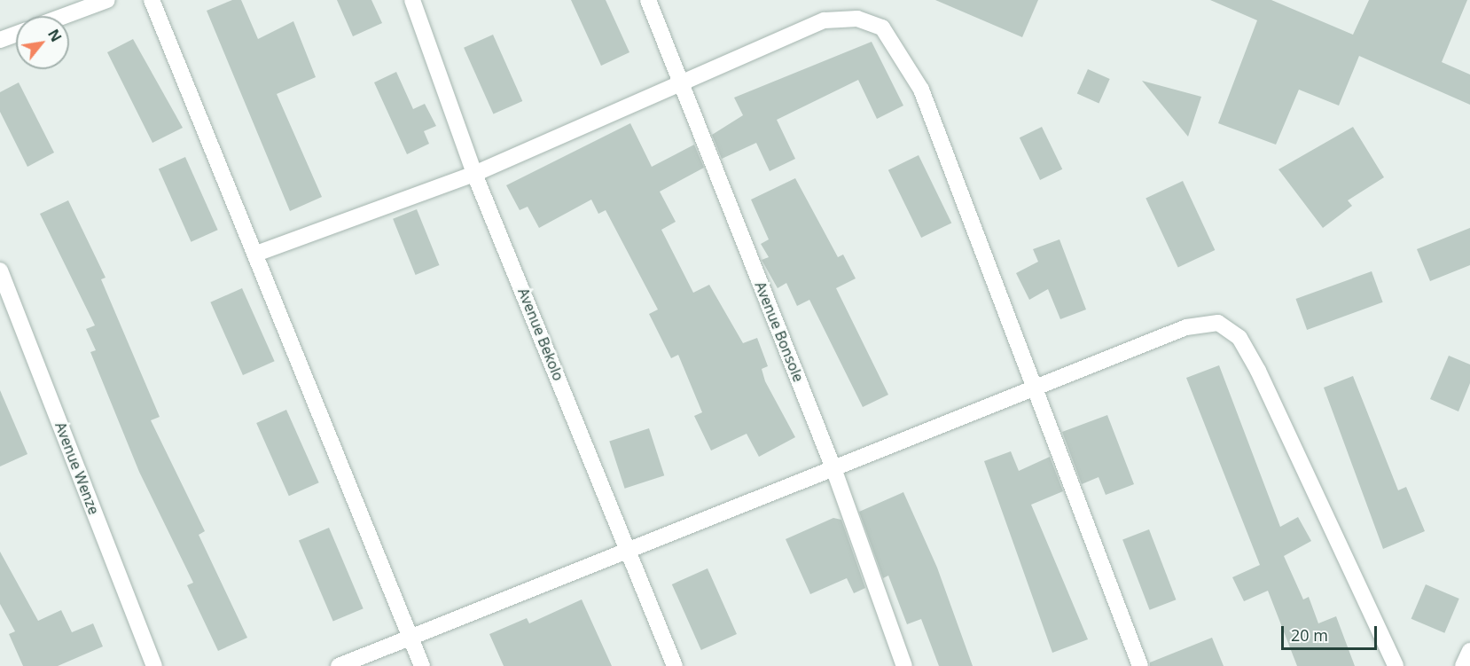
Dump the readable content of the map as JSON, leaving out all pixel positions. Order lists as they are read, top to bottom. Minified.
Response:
{"streets":{"street":["Avenue Bonsole","Avenue Bekolo","Avenue Wenze"]},"scale_bar":"20 m","north":"top right"}
